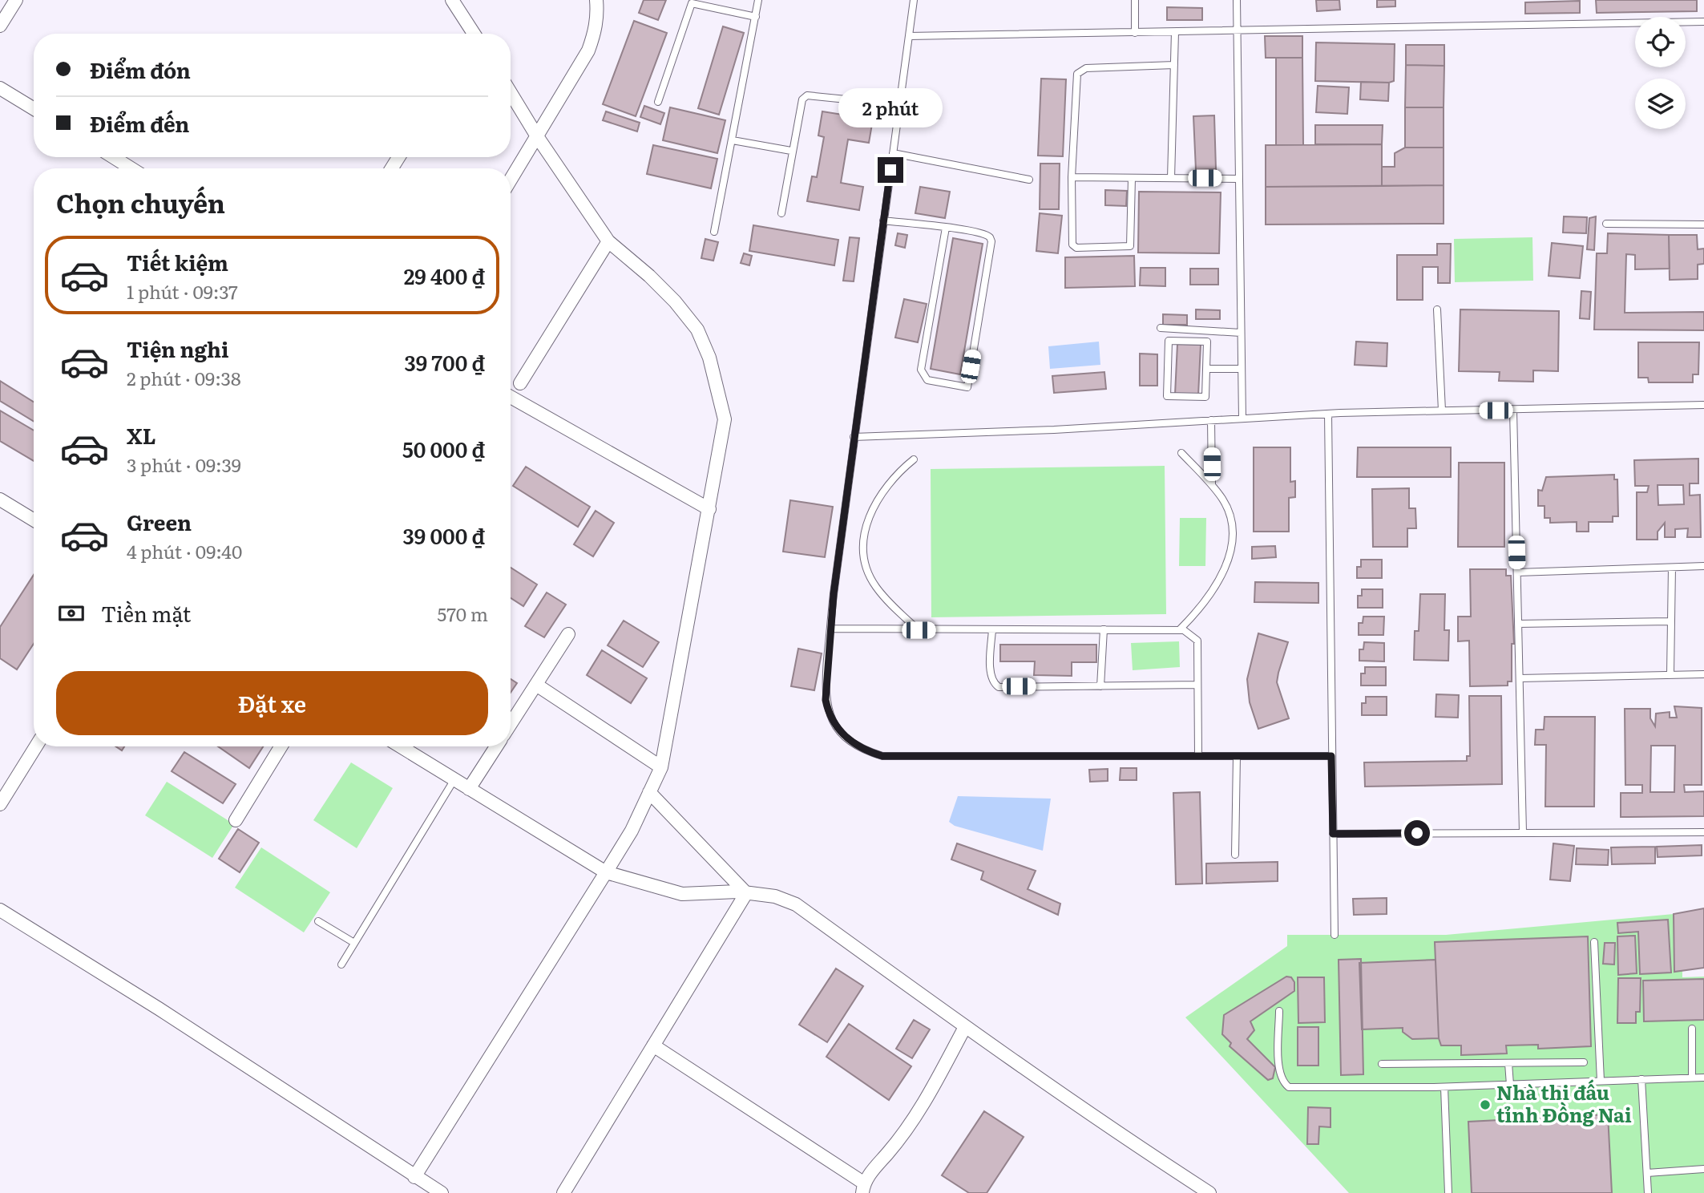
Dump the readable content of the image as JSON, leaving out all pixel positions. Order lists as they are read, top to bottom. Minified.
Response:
{"places":["Nhà thi đấu tỉnh Đồng Nai"],"page":{"banner":["Điểm đón","Điểm đến"],"bubble":"2 phút","heading":"Chọn chuyến","list":[{"name":"Tiết kiệm","note":"1 phút · 09:37","value":"29 400 ₫"},{"name":"Tiện nghi","note":"2 phút · 09:38","value":"39 700 ₫"},{"name":"XL","note":"3 phút · 09:39","value":"50 000 ₫"},{"name":"Green","note":"4 phút · 09:40","value":"39 000 ₫"}],"pay":["Tiền mặt","570 m"],"buttons":"Đặt xe"}}
